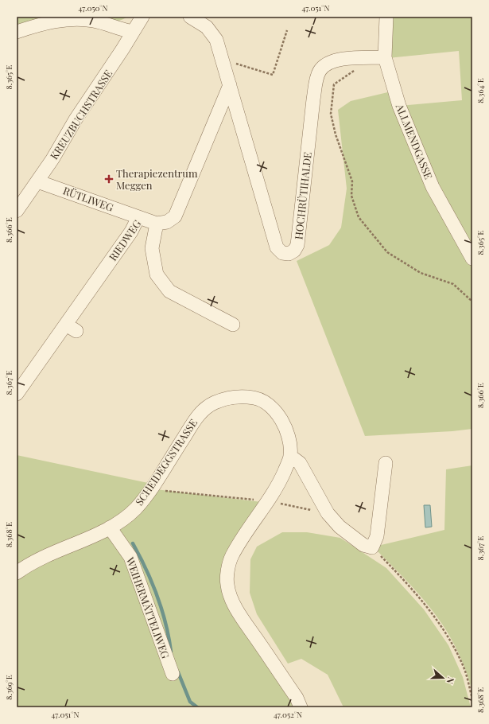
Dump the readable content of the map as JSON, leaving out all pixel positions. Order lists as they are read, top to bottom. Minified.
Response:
{"streets":{"street":["KREUZBUCHSTRASSE","ALLMENDGASSE","HOCHRÜTIHALDE","RÜTLIWEG","RIEDWEG","SCHEIDEGGSTRASSE","WEIHERMÄTTELIWEG"]},"crossings":[["KREUZBUCHSTRASSE","RÜTLIWEG"],["ALLMENDGASSE","HOCHRÜTIHALDE"],["HOCHRÜTIHALDE","RIEDWEG"],["RÜTLIWEG","RIEDWEG"],["SCHEIDEGGSTRASSE","WEIHERMÄTTELIWEG"]],"places":{"health":["Therapiezentrum Meggen"]},"north":"right","coordinates":["47.050°N","47.051°N","8.365°E","8.364°E","8.366°E","8.367°E","8.368°E","8.369°E","47.052°N"]}
